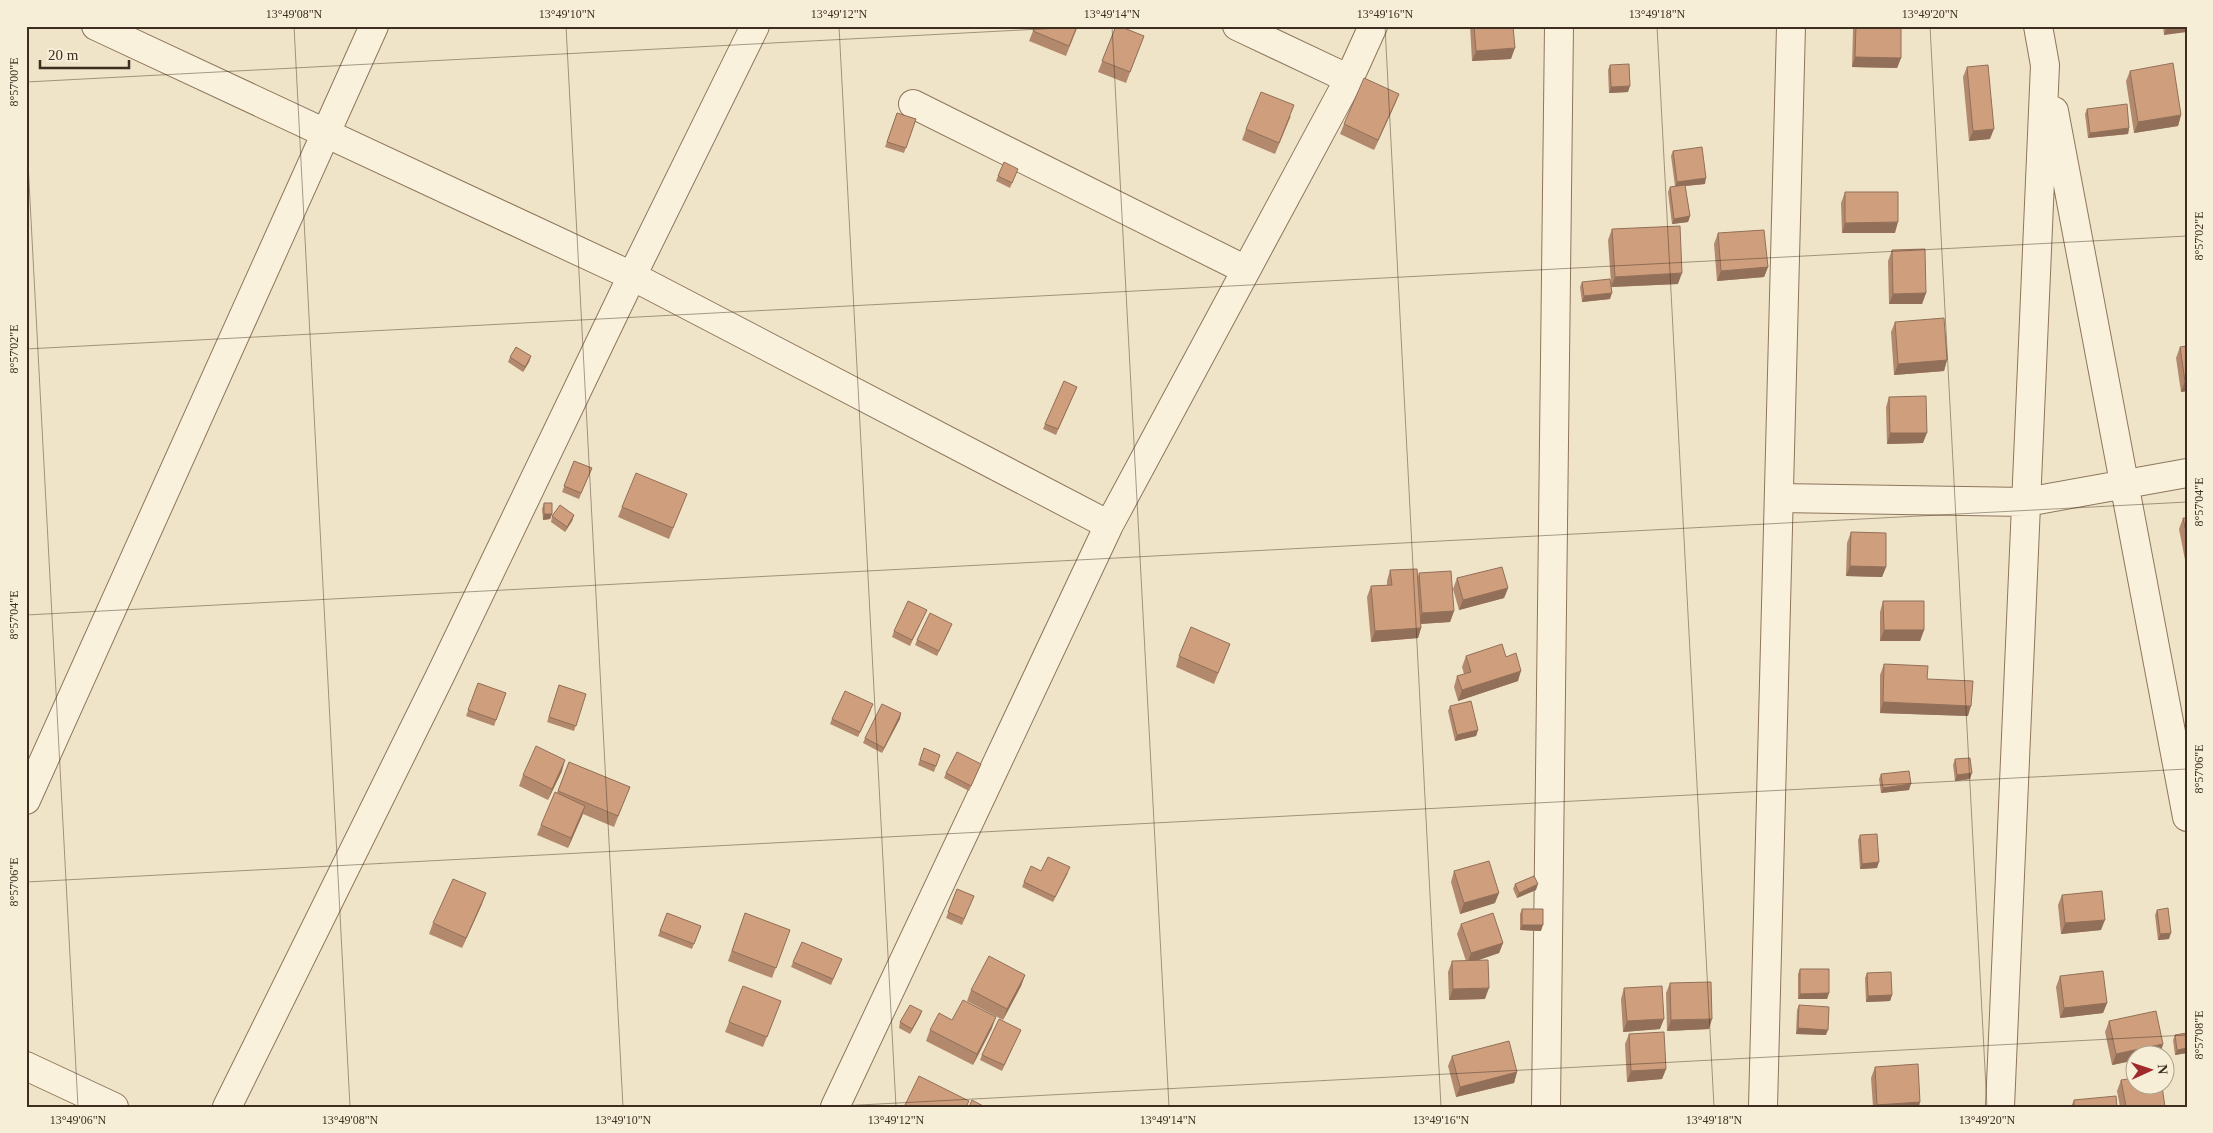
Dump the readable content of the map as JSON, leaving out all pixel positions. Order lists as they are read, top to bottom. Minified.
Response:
{"scale_bar":"20 m","north":"right","coordinates":["13°49'08\"N","13°49'10\"N","13°49'12\"N","13°49'14\"N","13°49'16\"N","13°49'18\"N","13°49'20\"N","8°57'00\"E","8°57'02\"E","8°57'04\"E","8°57'06\"E","8°57'08\"E","13°49'06\"N"]}
